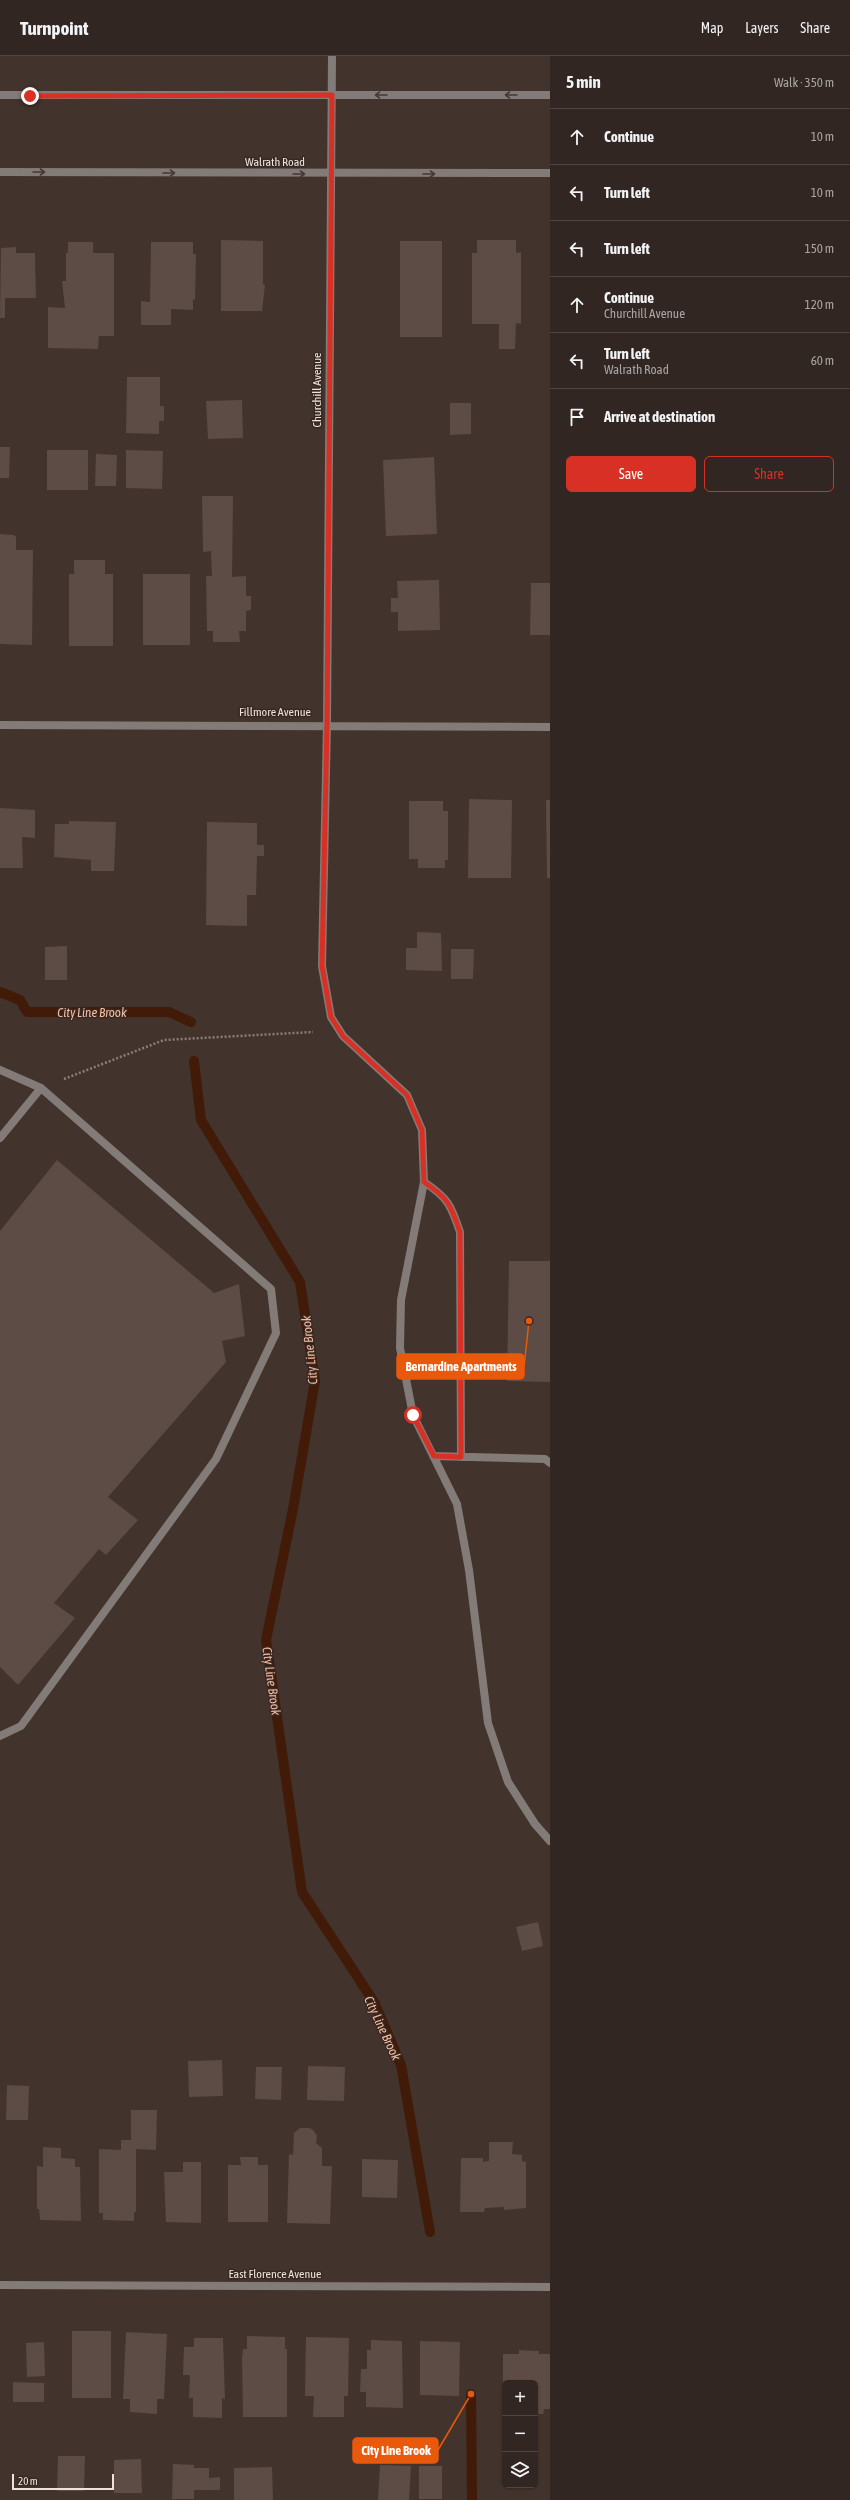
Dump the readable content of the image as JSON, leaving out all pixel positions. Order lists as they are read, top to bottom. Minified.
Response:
{"streets":{"street":["Walrath Road","Churchill Avenue","Fillmore Avenue","East Florence Avenue"]},"crossings":[["Walrath Road","Churchill Avenue"],["Churchill Avenue","Fillmore Avenue"]],"one_way":["Walrath Road"],"water":["City Line Brook"],"places":["Bernardine Apartments","City Line Brook"],"scale_bar":"20 m","page":{"header":"Turnpoint","nav":["Map","Layers","Share"],"heading":["5 min","Walk · 350 m"],"list":[["Continue","10 m"],["Turn left","10 m"],["Turn left","150 m"],["Continue","Churchill Avenue","120 m"],["Turn left","Walrath Road","60 m"],"Arrive at destination"],"buttons":["Save","Share"],"map_buttons":["+","−"],"scale":"20 m"}}
